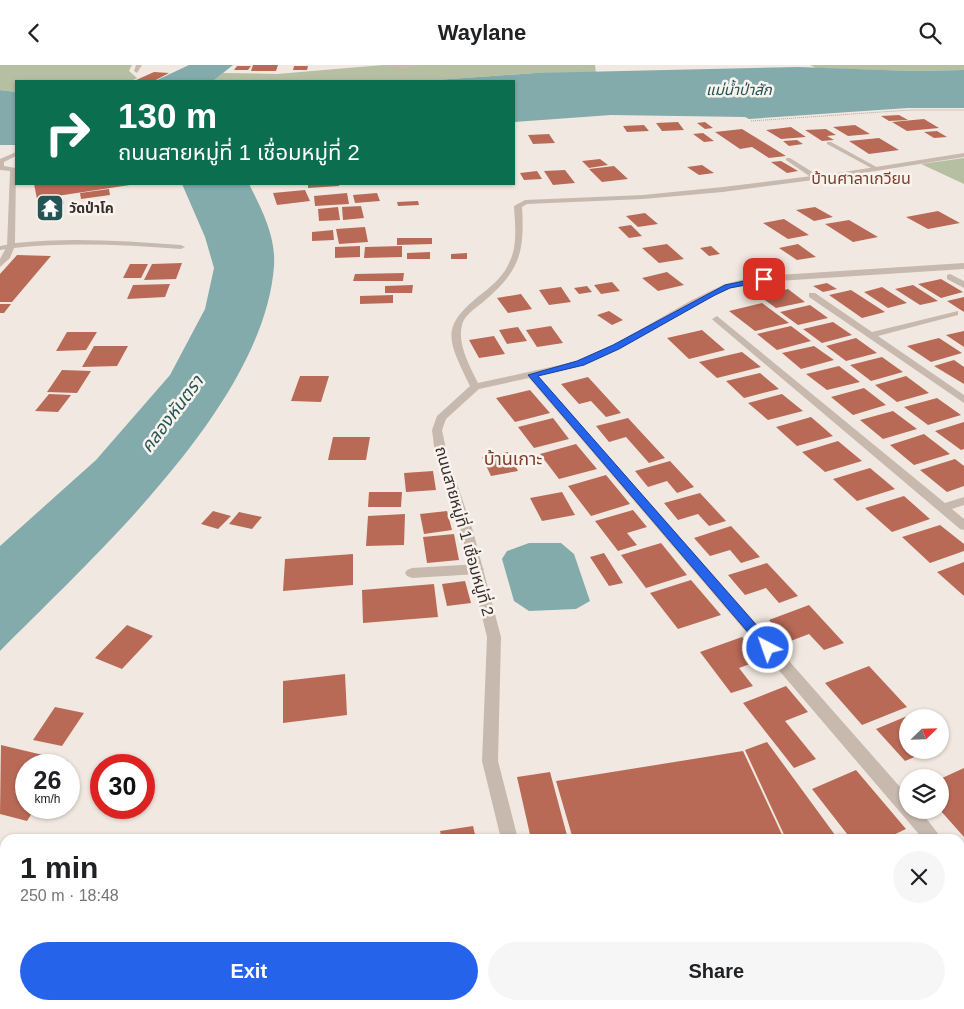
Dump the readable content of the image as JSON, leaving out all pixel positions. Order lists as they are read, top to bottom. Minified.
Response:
{"streets":{"street":["ถนนสายหมู่ที่ 1 เชื่อมหมู่ที่ 2"]},"districts":["บ้านศาลาเกวียน","บ้านเกาะ"],"water":["แม่น้ำป่าสัก","คลองหันตรา"],"places":{"temple":["วัดป่าโค"]},"north":"top right","page":{"header":"Waylane","turn":["130 m","ถนนสายหมู่ที่ 1 เชื่อมหมู่ที่ 2"],"speed":"26 km/h","limit":"30","heading":["1 min","250 m · 18:48"],"buttons":["Exit","Share"]}}
